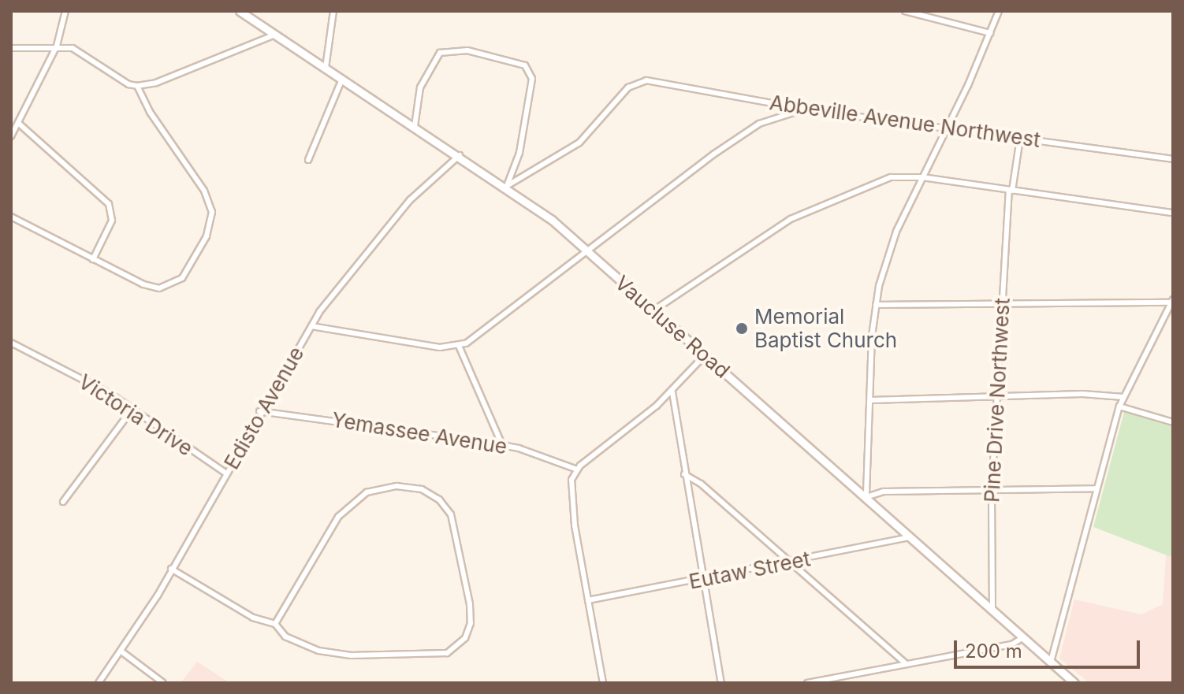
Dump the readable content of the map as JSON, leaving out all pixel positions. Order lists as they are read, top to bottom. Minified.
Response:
{"streets":{"street":["Abbeville Avenue Northwest","Vaucluse Road","Pine Drive Northwest","Edisto Avenue","Victoria Drive","Yemassee Avenue","Eutaw Street"]},"crossings":[["Abbeville Avenue Northwest","Vaucluse Road"],["Abbeville Avenue Northwest","Pine Drive Northwest"],["Vaucluse Road","Pine Drive Northwest"],["Vaucluse Road","Edisto Avenue"],["Vaucluse Road","Eutaw Street"],["Edisto Avenue","Victoria Drive"],["Edisto Avenue","Yemassee Avenue"]],"places":["Memorial Baptist Church"],"scale_bar":"200 m"}
